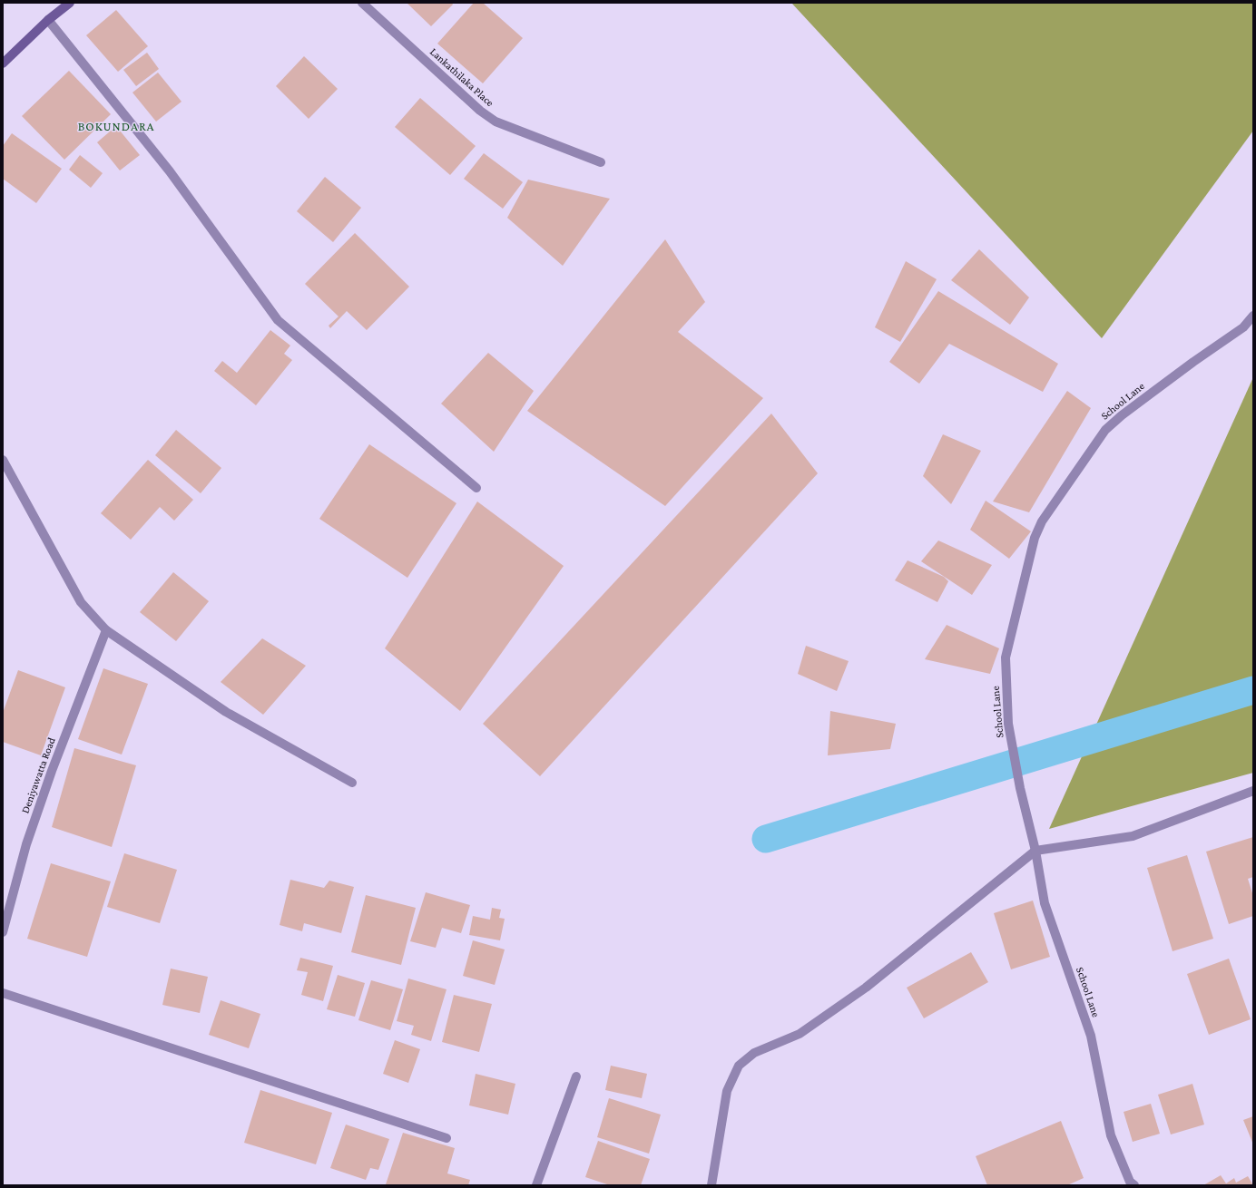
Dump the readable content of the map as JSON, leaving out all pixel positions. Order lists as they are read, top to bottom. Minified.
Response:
{"streets":{"street":["Lankathilaka Place","School Lane","Deniyawatta Road"]},"districts":["BOKUNDARA"]}
